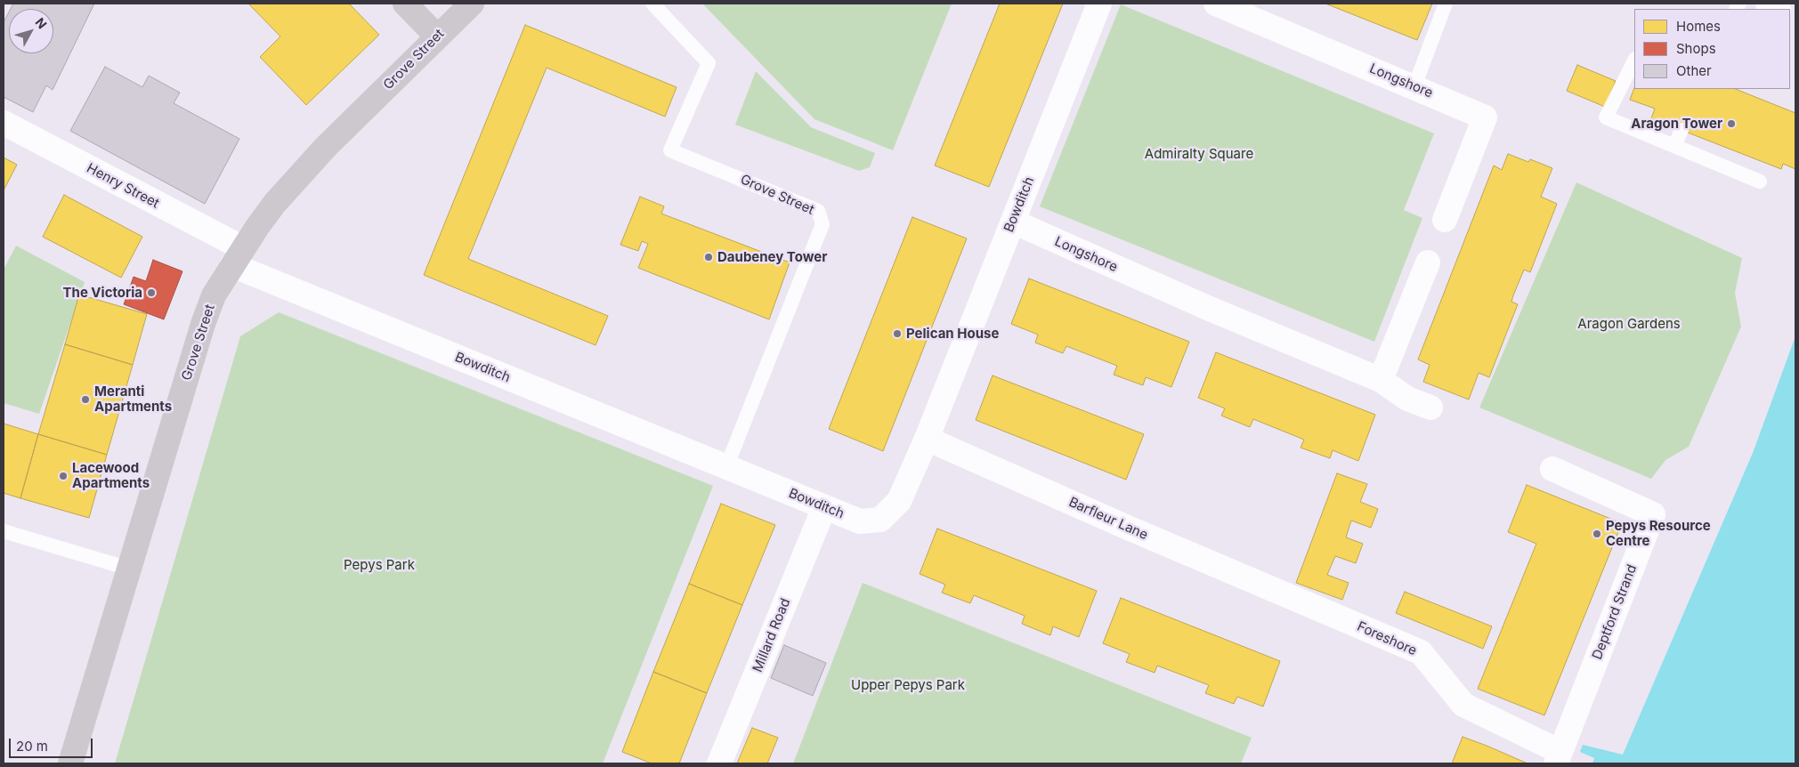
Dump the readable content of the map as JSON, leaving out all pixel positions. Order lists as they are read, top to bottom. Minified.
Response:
{"streets":{"main road":["Grove Street"],"street":["Longshore","Henry Street","Bowditch","Barfleur Lane","Deptford Strand","Millard Road","Foreshore"]},"crossings":[["Grove Street","Henry Street"],["Grove Street","Bowditch"],["Longshore","Bowditch"],["Henry Street","Bowditch"],["Bowditch","Barfleur Lane"],["Bowditch","Millard Road"],["Barfleur Lane","Foreshore"],["Deptford Strand","Foreshore"]],"parks":["Admiralty Square","Aragon Gardens","Pepys Park","Upper Pepys Park"],"places":["Aragon Tower","Daubeney Tower","The Victoria","Pelican House","Meranti Apartments","Lacewood Apartments","Pepys Resource Centre"],"legend":["Homes","Shops","Other"],"scale_bar":"20 m","north":"top right"}
